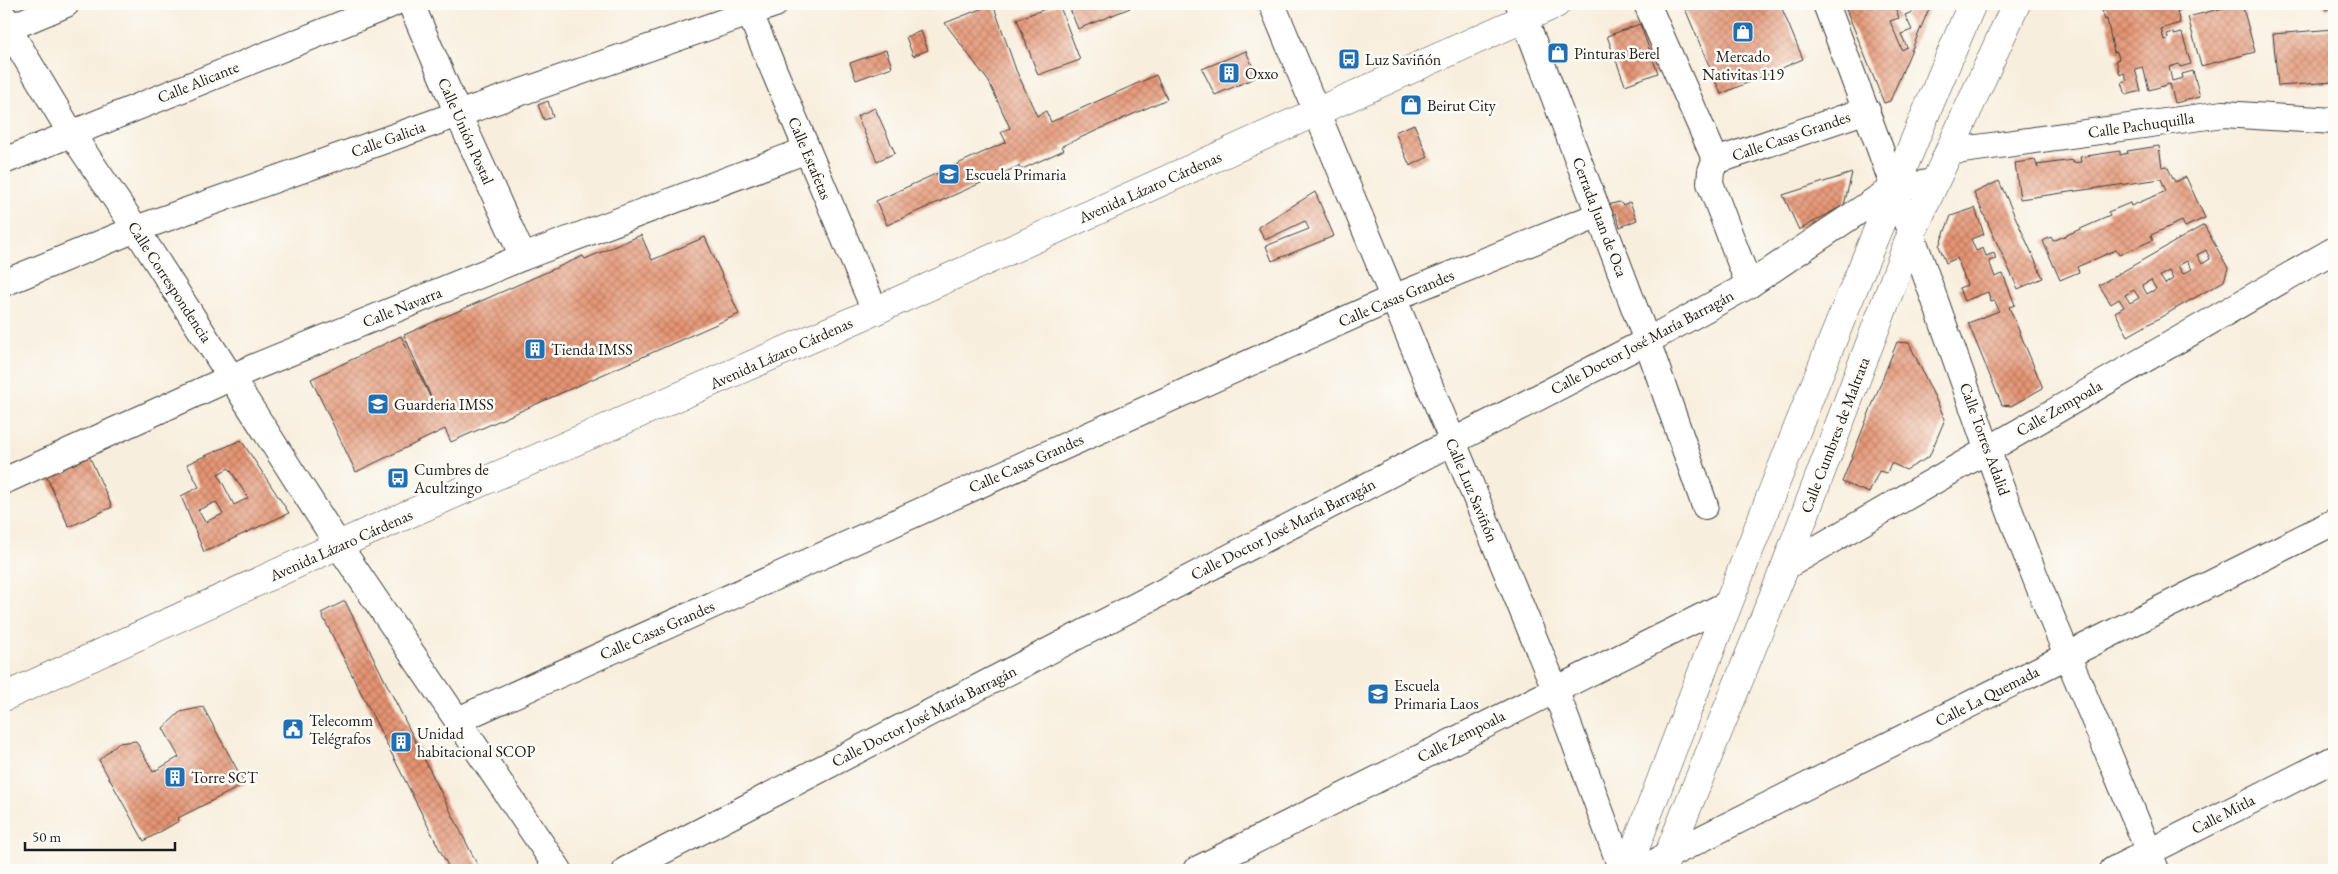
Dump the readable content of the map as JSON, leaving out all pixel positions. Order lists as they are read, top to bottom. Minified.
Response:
{"streets":{"main road":["Avenida Lázaro Cárdenas","Calle Cumbres de Maltrata"],"street":["Calle Alicante","Calle Pachuquilla","Calle Unión Postal","Calle Casas Grandes","Calle Galicia","Calle Estafetas","Cerrada Juan de Oca","Calle Correspondencia","Calle Navarra","Calle Doctor José María Barragán","Calle Zempoala","Calle Torres Adalid","Calle Luz Saviñón","Calle La Quemada","Calle Mitla"]},"crossings":[["Calle Alicante","Calle Correspondencia"],["Calle Pachuquilla","Calle Cumbres de Maltrata"],["Calle Unión Postal","Calle Galicia"],["Calle Unión Postal","Calle Navarra"],["Calle Casas Grandes","Cerrada Juan de Oca"],["Calle Casas Grandes","Calle Correspondencia"],["Calle Casas Grandes","Calle Torres Adalid"],["Calle Casas Grandes","Calle Luz Saviñón"],["Calle Galicia","Calle Estafetas"],["Calle Galicia","Calle Correspondencia"],["Calle Estafetas","Avenida Lázaro Cárdenas"],["Calle Estafetas","Calle Navarra"],["Avenida Lázaro Cárdenas","Cerrada Juan de Oca"],["Avenida Lázaro Cárdenas","Calle Correspondencia"],["Avenida Lázaro Cárdenas","Calle Luz Saviñón"],["Cerrada Juan de Oca","Calle Doctor José María Barragán"],["Calle Correspondencia","Calle Navarra"],["Calle Doctor José María Barragán","Calle Cumbres de Maltrata"],["Calle Doctor José María Barragán","Calle Torres Adalid"],["Calle Doctor José María Barragán","Calle Luz Saviñón"],["Calle Zempoala","Calle Cumbres de Maltrata"],["Calle Zempoala","Calle Torres Adalid"],["Calle Zempoala","Calle Luz Saviñón"],["Calle Cumbres de Maltrata","Calle Torres Adalid"],["Calle Cumbres de Maltrata","Calle La Quemada"],["Calle Torres Adalid","Calle La Quemada"],["Calle Torres Adalid","Calle Mitla"]],"places":{"shop":["Mercado Nativitas 119","Pinturas Berel","Beirut City"],"bus stop":["Luz Saviñón","Cumbres de Acultzingo"],"building":["Oxxo","Tienda IMSS","Unidad habitacional SCOP","Torre SCT"],"school or university":["Escuela Primaria","Guarderia IMSS","Escuela Primaria Laos"],"public building":["Telecomm Telégrafos"]},"scale_bar":"50 m"}
